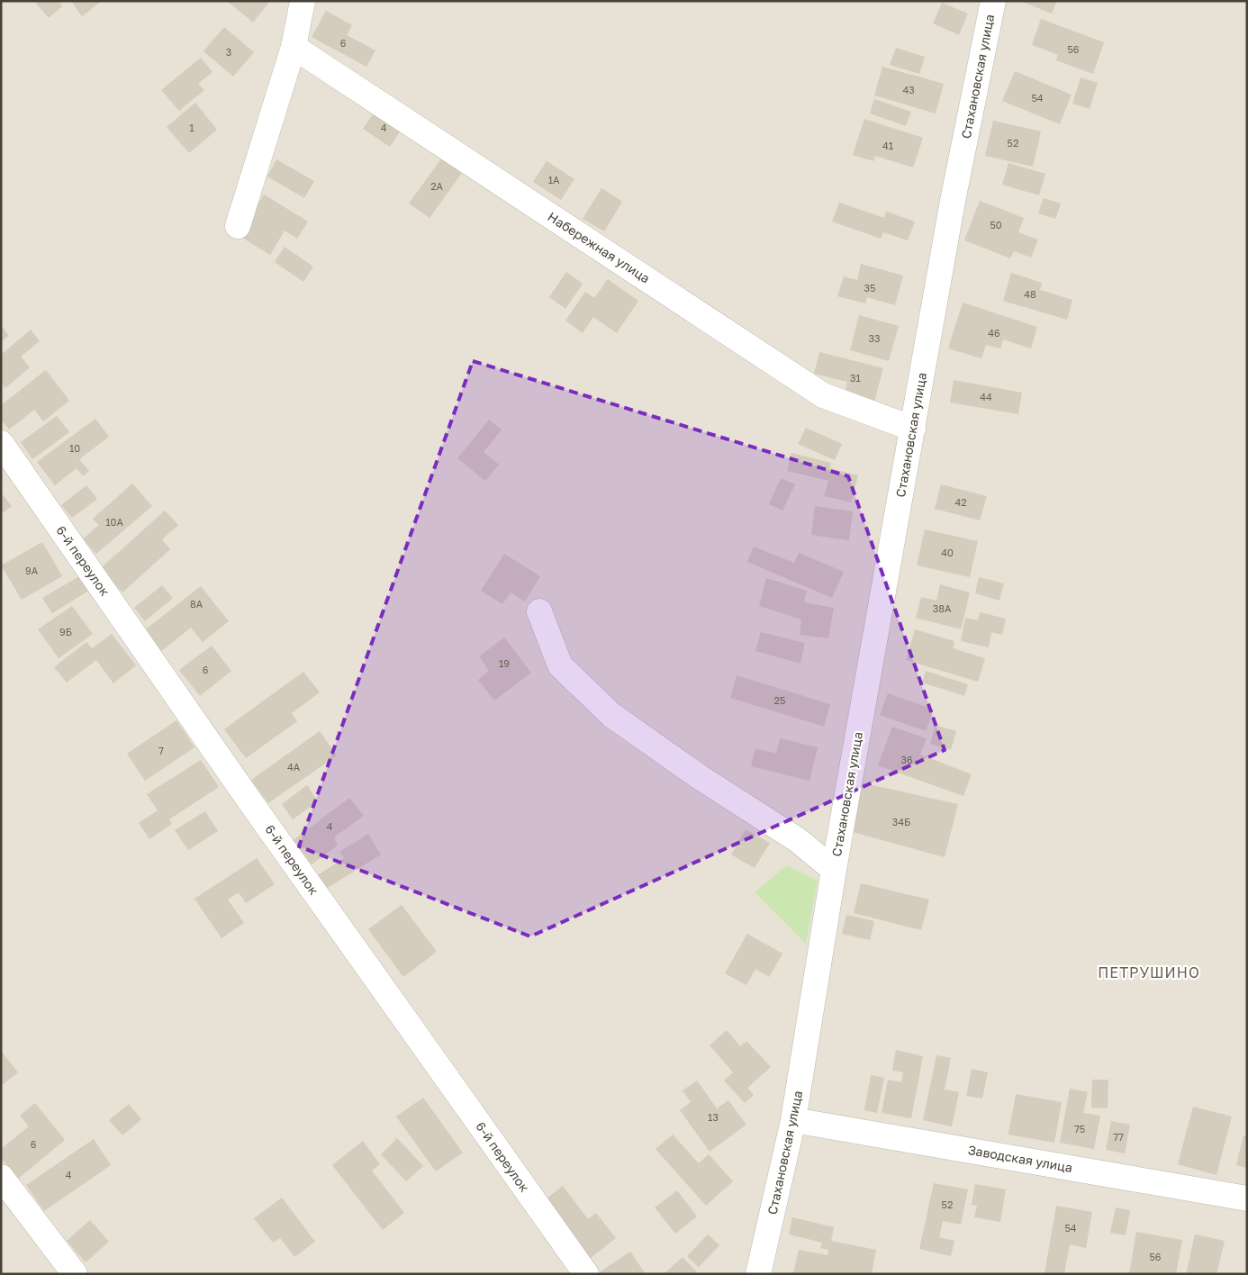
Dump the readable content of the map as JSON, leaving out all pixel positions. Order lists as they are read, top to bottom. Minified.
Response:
{"streets":{"street":["Стахановская улица","Набережная улица","6-й переулок","Заводская улица"]},"crossings":[["Стахановская улица","Набережная улица"],["Стахановская улица","Заводская улица"]],"districts":["ПЕТРУШИНО"],"house_numbers":["6","56","3","43","54","1","4","52","41","1А","2А","50","35","48","46","33","31","44","10","42","10А","40","9А","8А","38А","9Б","19","6","25","7","36","4А","34Б","4","13","75","77","6","4","52","54","56"]}
